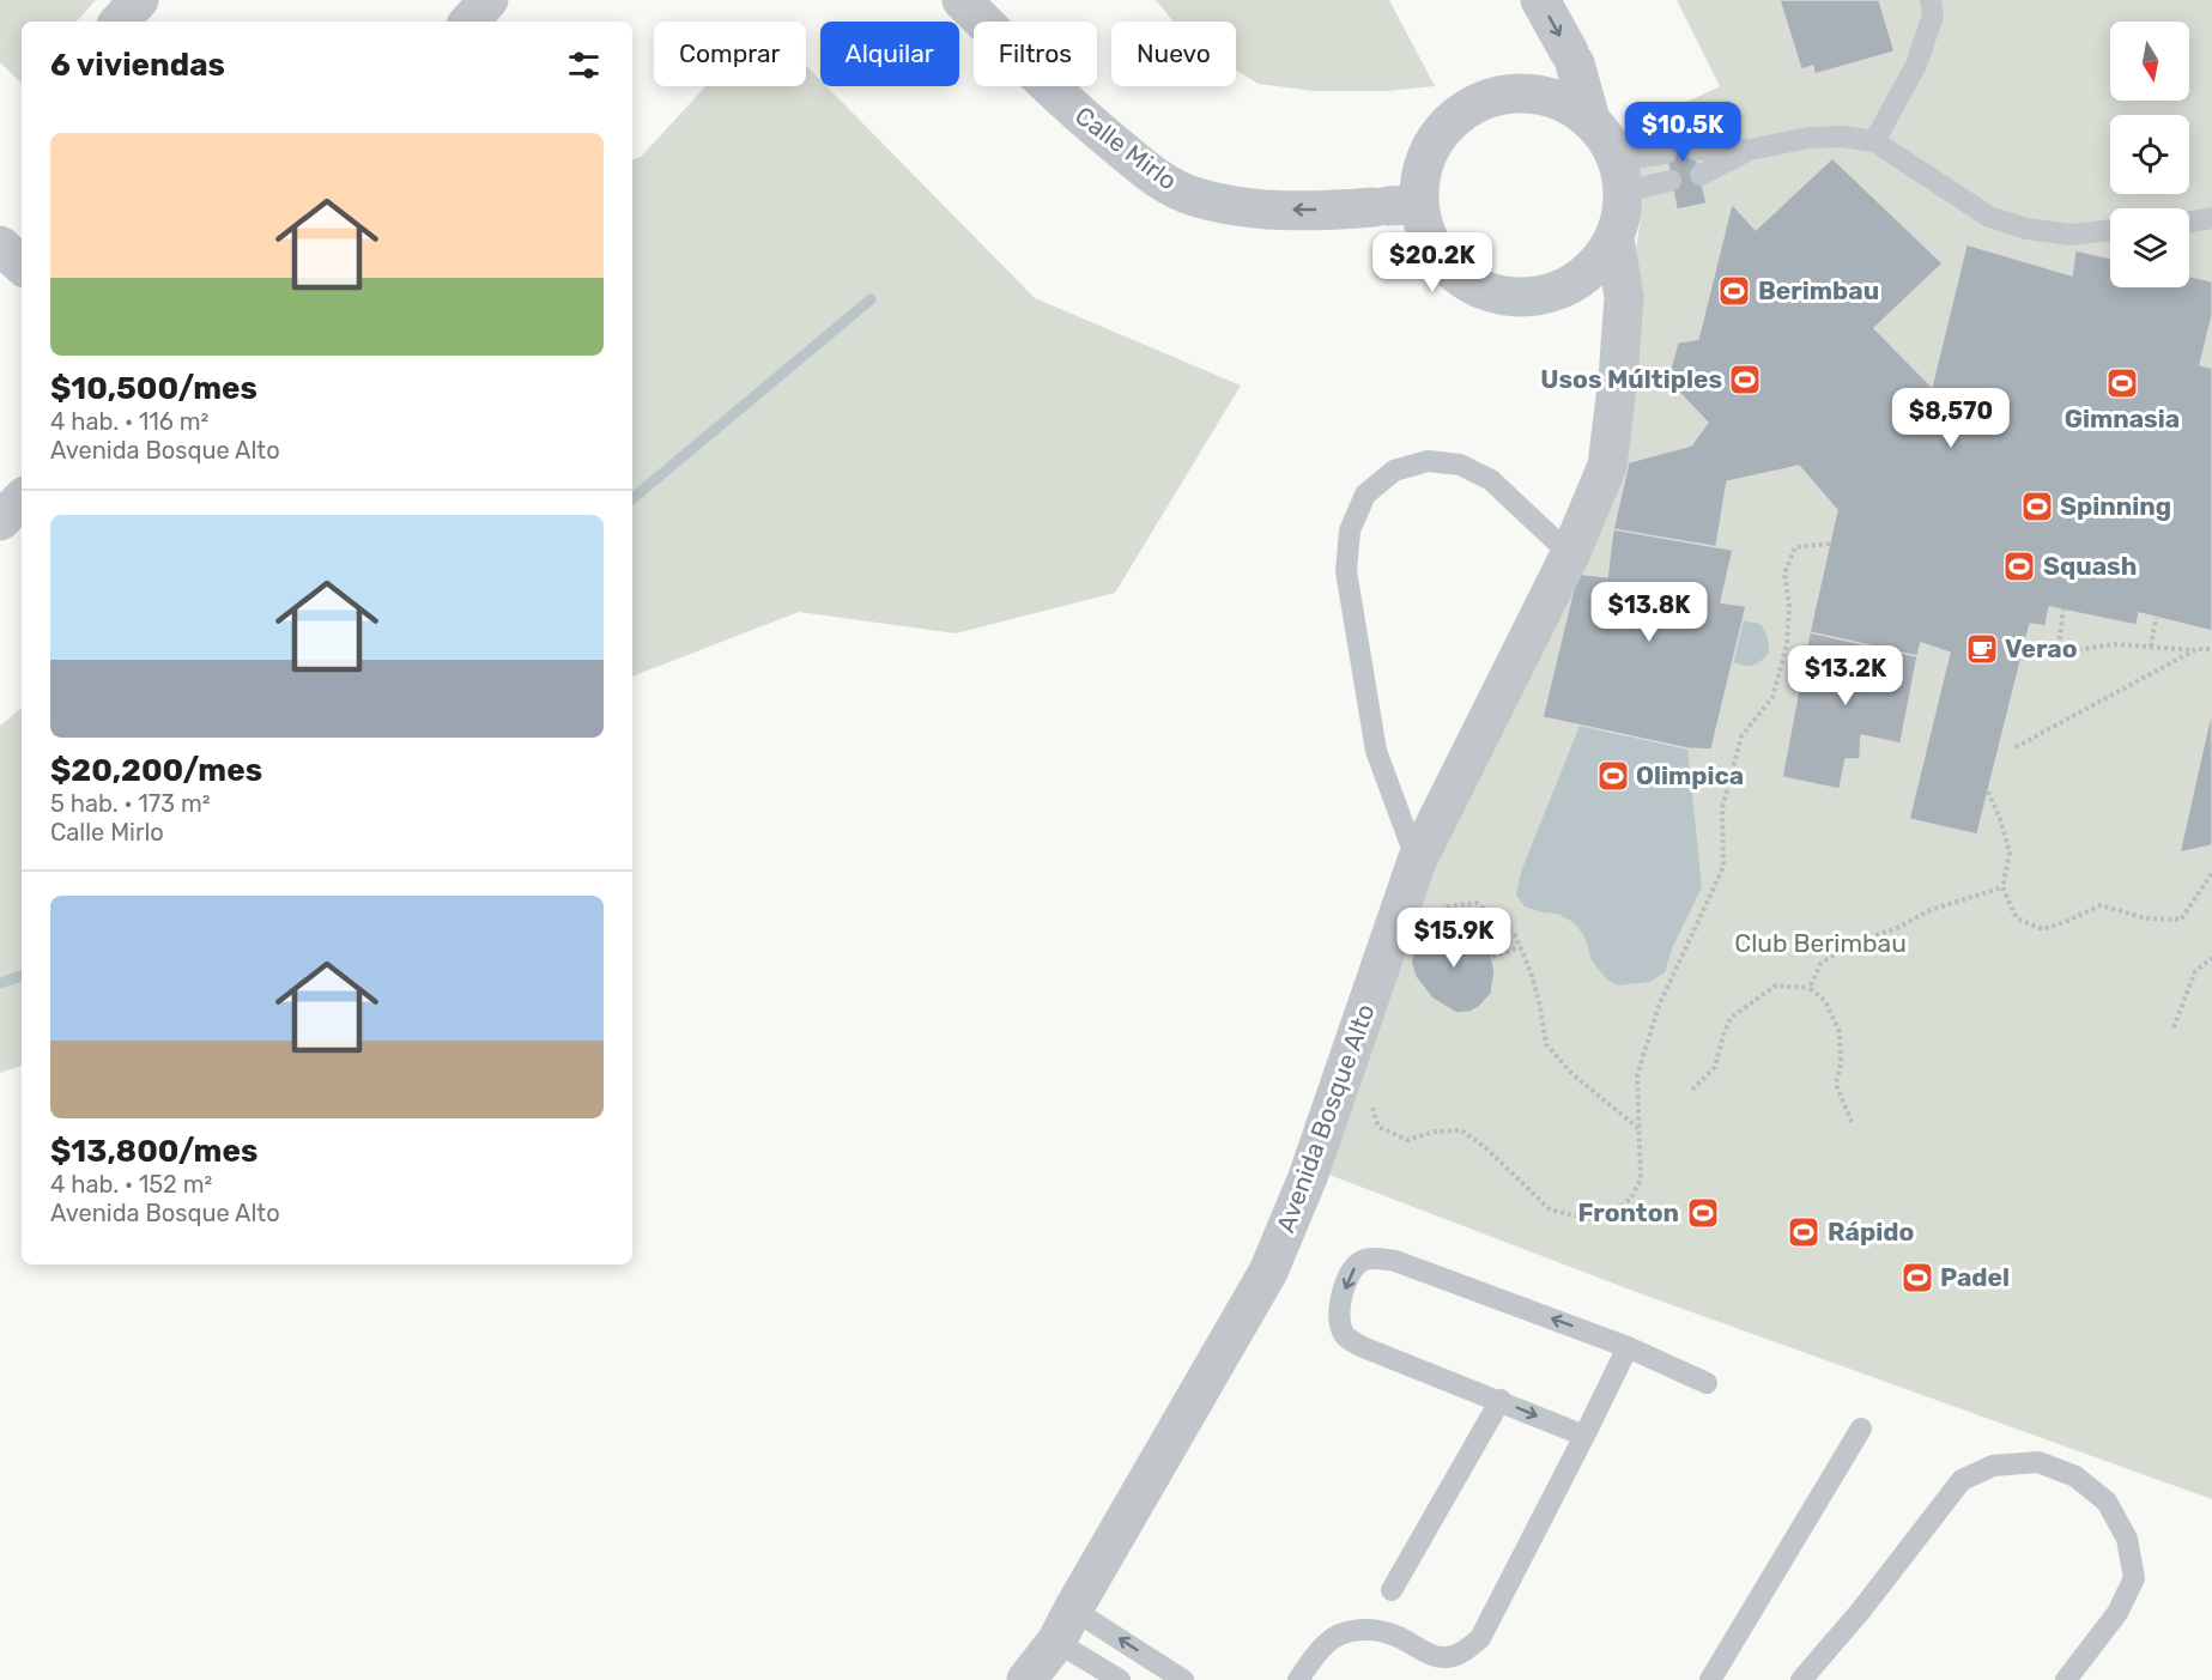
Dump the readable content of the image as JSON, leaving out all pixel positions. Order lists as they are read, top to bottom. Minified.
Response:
{"streets":{"street":["Calle Mirlo","Avenida Bosque Alto"]},"crossings":[["Calle Mirlo","Avenida Bosque Alto"]],"one_way":["Calle Mirlo"],"parks":["Club Berimbau"],"places":{"sports":["Berimbau","Usos Múltiples","Gimnasia","Spinning","Squash","Olimpica","Fronton","Rápido","Padel"],"cafe":["Verao"]},"north":"bottom","page":{"chip":["Comprar","Alquilar","Filtros","Nuevo"],"heading":"6 viviendas","price":["$10.5K","$20.2K","$8,570","$13.8K","$13.2K","$15.9K"],"list":[{"name":"$10,500/mes","note":"4 hab. · 116 m² · Avenida Bosque Alto"},{"name":"$20,200/mes","note":"5 hab. · 173 m² · Calle Mirlo"},{"name":"$13,800/mes","note":"4 hab. · 152 m² · Avenida Bosque Alto"}]}}
